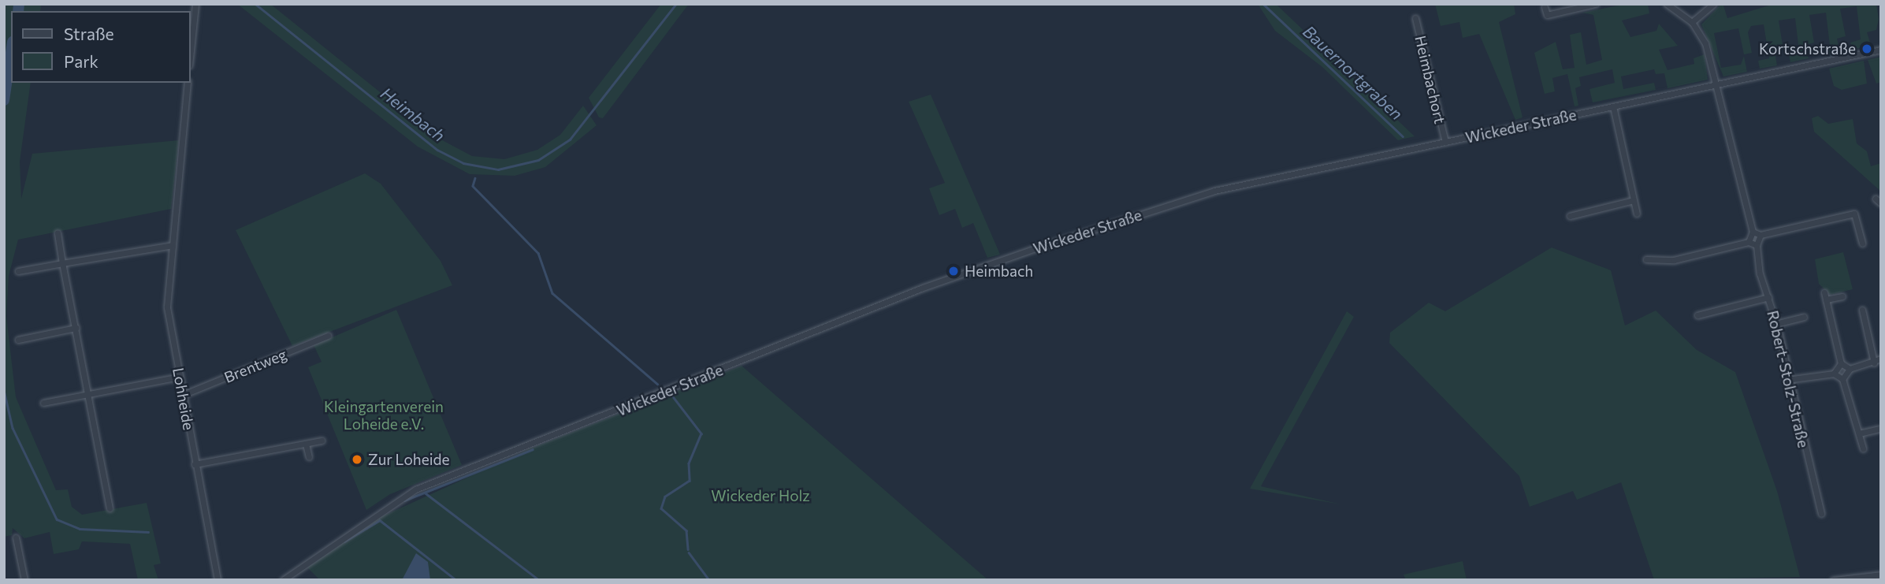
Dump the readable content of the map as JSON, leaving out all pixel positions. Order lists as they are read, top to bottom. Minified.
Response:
{"streets":{"street":["Heimbachort","Wickeder Straße","Brentweg","Robert-Stolz-Straße","Lohheide"]},"crossings":[["Heimbachort","Wickeder Straße"],["Brentweg","Lohheide"]],"water":["Bauernortgraben","Heimbach"],"parks":["Kleingartenverein Loheide e.V.","Wickeder Holz"],"places":["Kortschstraße","Heimbach","Zur Loheide"],"legend":["Straße","Park"]}
